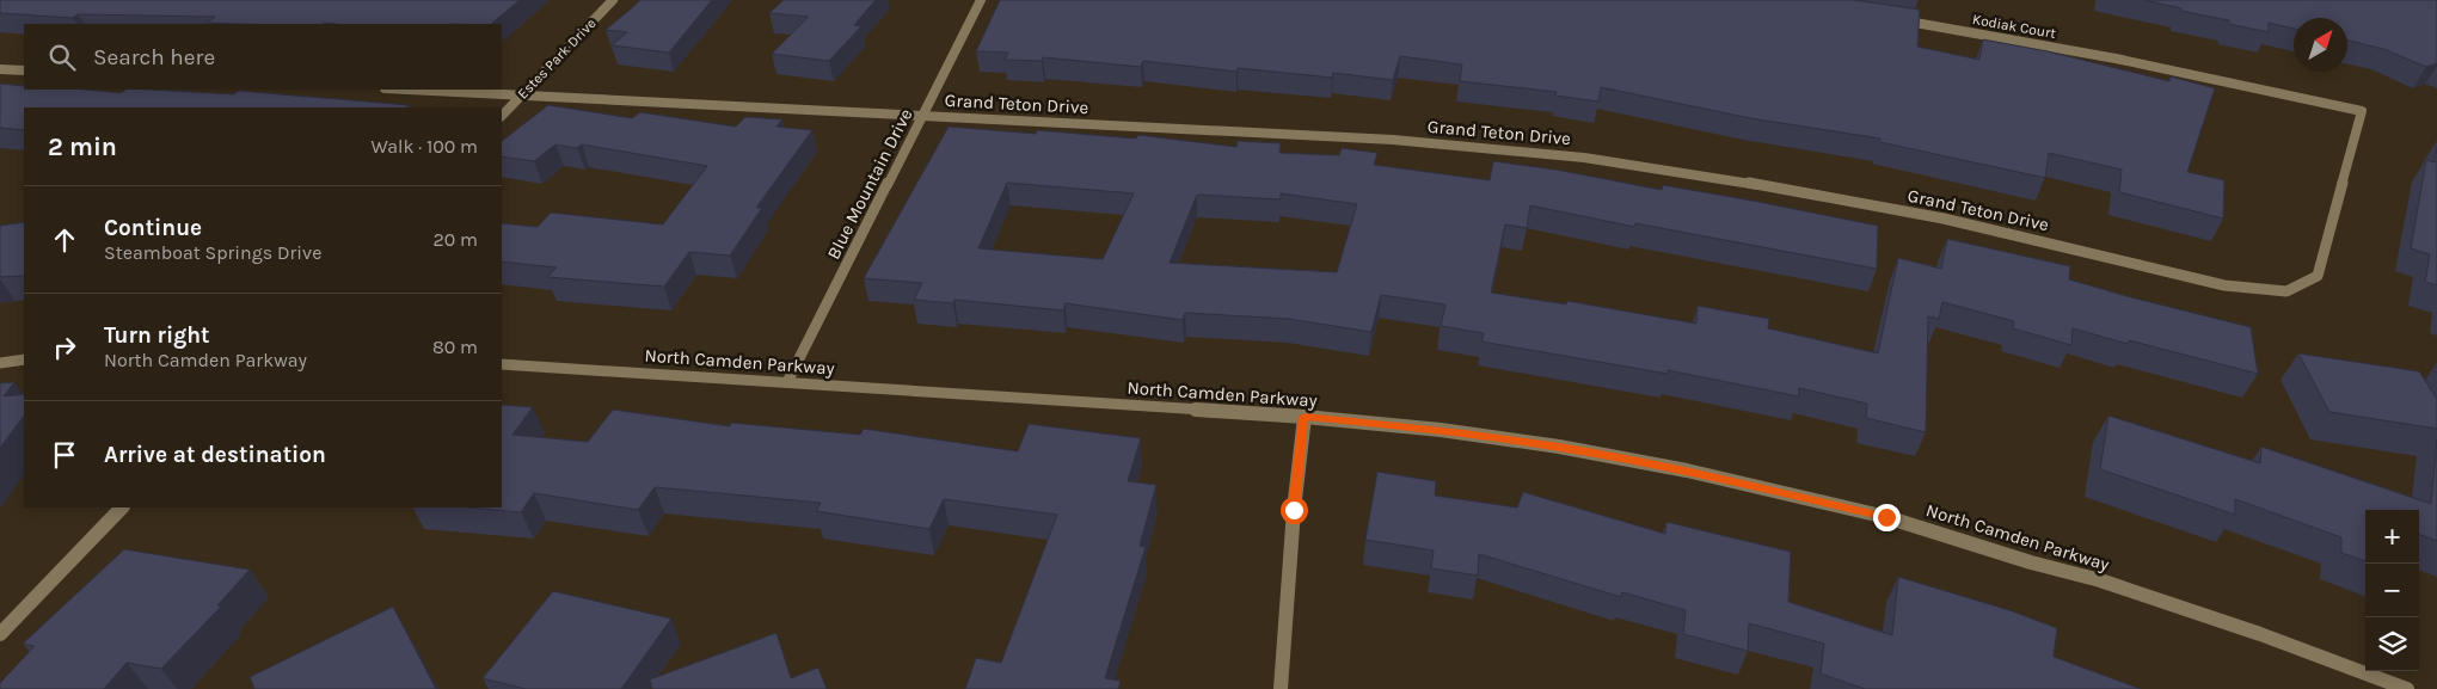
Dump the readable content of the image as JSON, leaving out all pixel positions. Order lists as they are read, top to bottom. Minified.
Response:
{"streets":{"street":["Kodiak Court","Estes Park Drive","Grand Teton Drive","Blue Mountain Drive","North Camden Parkway"]},"crossings":[["Kodiak Court","Grand Teton Drive"],["Estes Park Drive","Grand Teton Drive"],["Grand Teton Drive","Blue Mountain Drive"],["Blue Mountain Drive","North Camden Parkway"]],"north":"top right","page":{"search":"Search here","heading":["2 min","Walk · 100 m"],"list":[["Continue","Steamboat Springs Drive","20 m"],["Turn right","North Camden Parkway","80 m"],"Arrive at destination"],"map_buttons":["+","−"]}}
